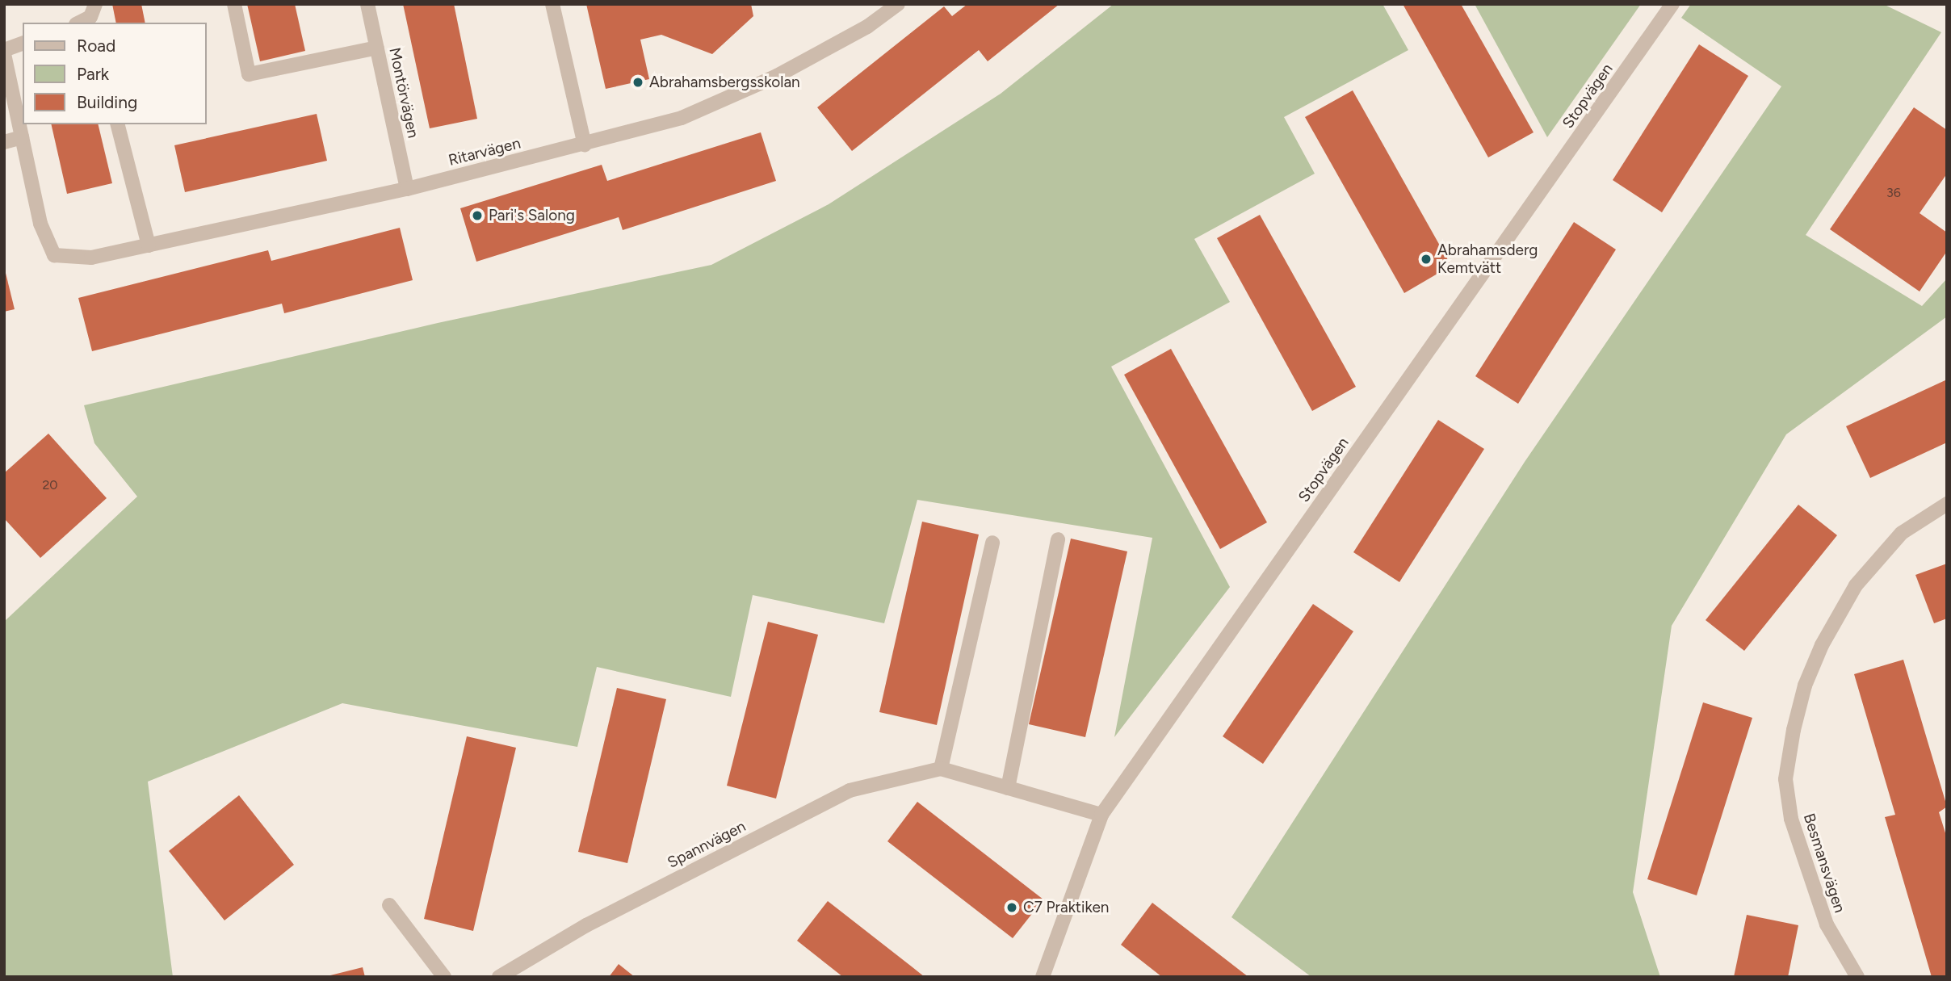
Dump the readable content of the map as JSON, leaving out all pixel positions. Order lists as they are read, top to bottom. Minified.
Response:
{"streets":{"street":["Montörvägen","Stopvägen","Ritarvägen","Spannvägen","Besmansvägen"]},"crossings":[["Montörvägen","Ritarvägen"],["Stopvägen","Spannvägen"]],"places":["Abrahamsbergsskolan","Pari's Salong","Abrahamsderg Kemtvätt","C7 Praktiken"],"house_numbers":["36","20"],"legend":["Road","Park","Building"]}
